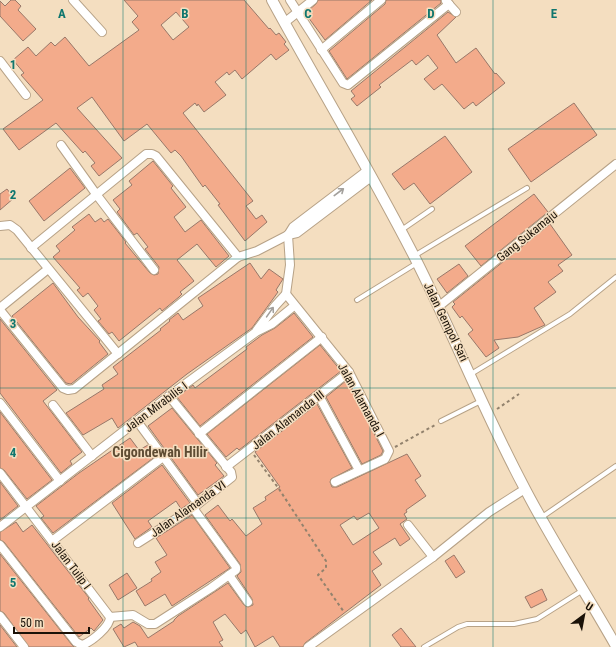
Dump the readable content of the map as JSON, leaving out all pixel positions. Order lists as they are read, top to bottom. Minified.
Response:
{"streets":{"street":["Gang Sukamaju","Jalan Gempol Sari","Jalan Alamanda I","Jalan Mirabilis I","Jalan Alamanda III","Jalan Alamanda VI","Jalan Tulip I"]},"crossings":[["Gang Sukamaju","Jalan Gempol Sari"],["Jalan Alamanda I","Jalan Mirabilis I"],["Jalan Alamanda I","Jalan Alamanda III"],["Jalan Mirabilis I","Jalan Alamanda VI"],["Jalan Mirabilis I","Jalan Tulip I"],["Jalan Alamanda III","Jalan Alamanda VI"]],"districts":["Cigondewah Hilir"],"scale_bar":"50 m","north":"top right","grid":{"columns":["A","B","C","D","E"],"rows":["1","2","3","4","5"]}}
